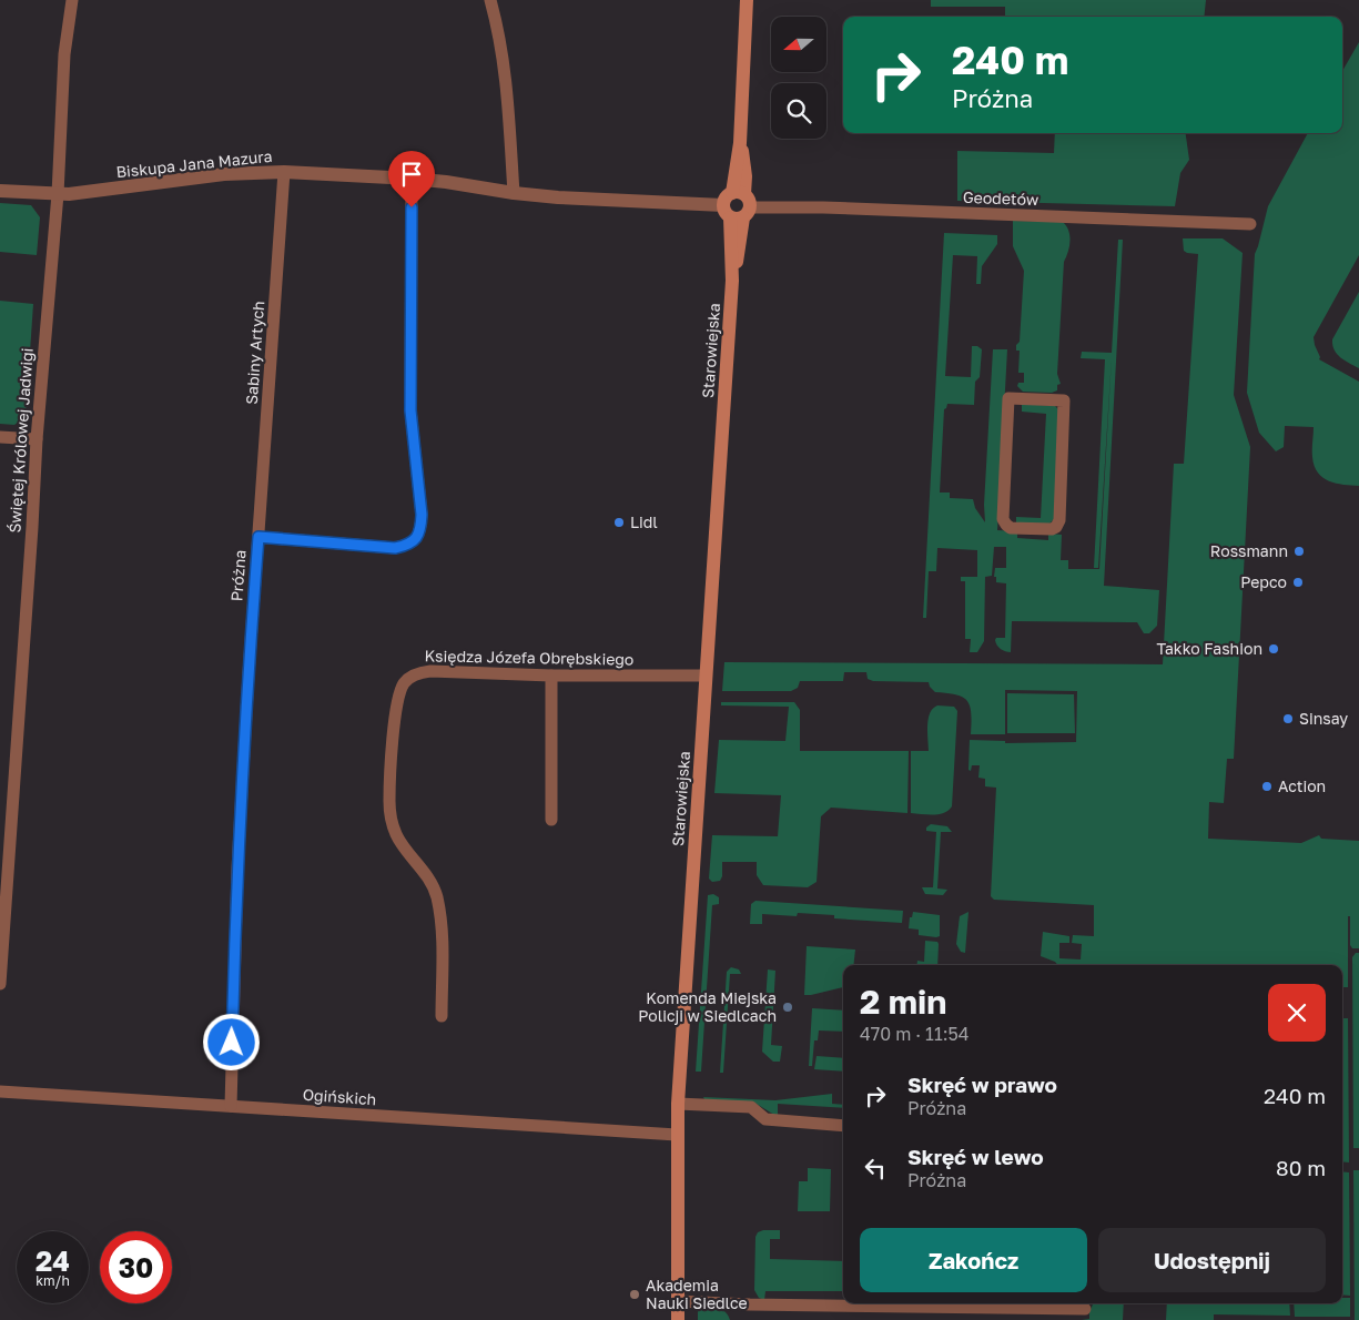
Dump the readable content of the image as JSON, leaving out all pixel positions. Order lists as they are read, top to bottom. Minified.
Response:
{"streets":{"main road":["Starowiejska"],"street":["Biskupa Jana Mazura","Geodetów","Sabiny Artych","Świętej Królowej Jadwigi","Próżna","Księdza Józefa Obrębskiego","Ogińskich"]},"crossings":[["Biskupa Jana Mazura","Geodetów"],["Biskupa Jana Mazura","Starowiejska"],["Biskupa Jana Mazura","Sabiny Artych"],["Biskupa Jana Mazura","Świętej Królowej Jadwigi"],["Biskupa Jana Mazura","Próżna"],["Geodetów","Starowiejska"],["Starowiejska","Księdza Józefa Obrębskiego"],["Starowiejska","Ogińskich"],["Sabiny Artych","Próżna"],["Próżna","Ogińskich"]],"places":["Lidl","Rossmann","Pepco","Takko Fashion","Sinsay","Action","Komenda Miejska Policji w Siedlcach","Akademia Nauki Siedlce"],"north":"left","page":{"turn":["240 m","Próżna"],"heading":["2 min","470 m · 11:54"],"list":[{"name":"Skręć w prawo","note":"Próżna","value":"240 m"},{"name":"Skręć w lewo","note":"Próżna","value":"80 m"}],"buttons":["Zakończ","Udostępnij"],"speed":"24 km/h","limit":"30"}}
